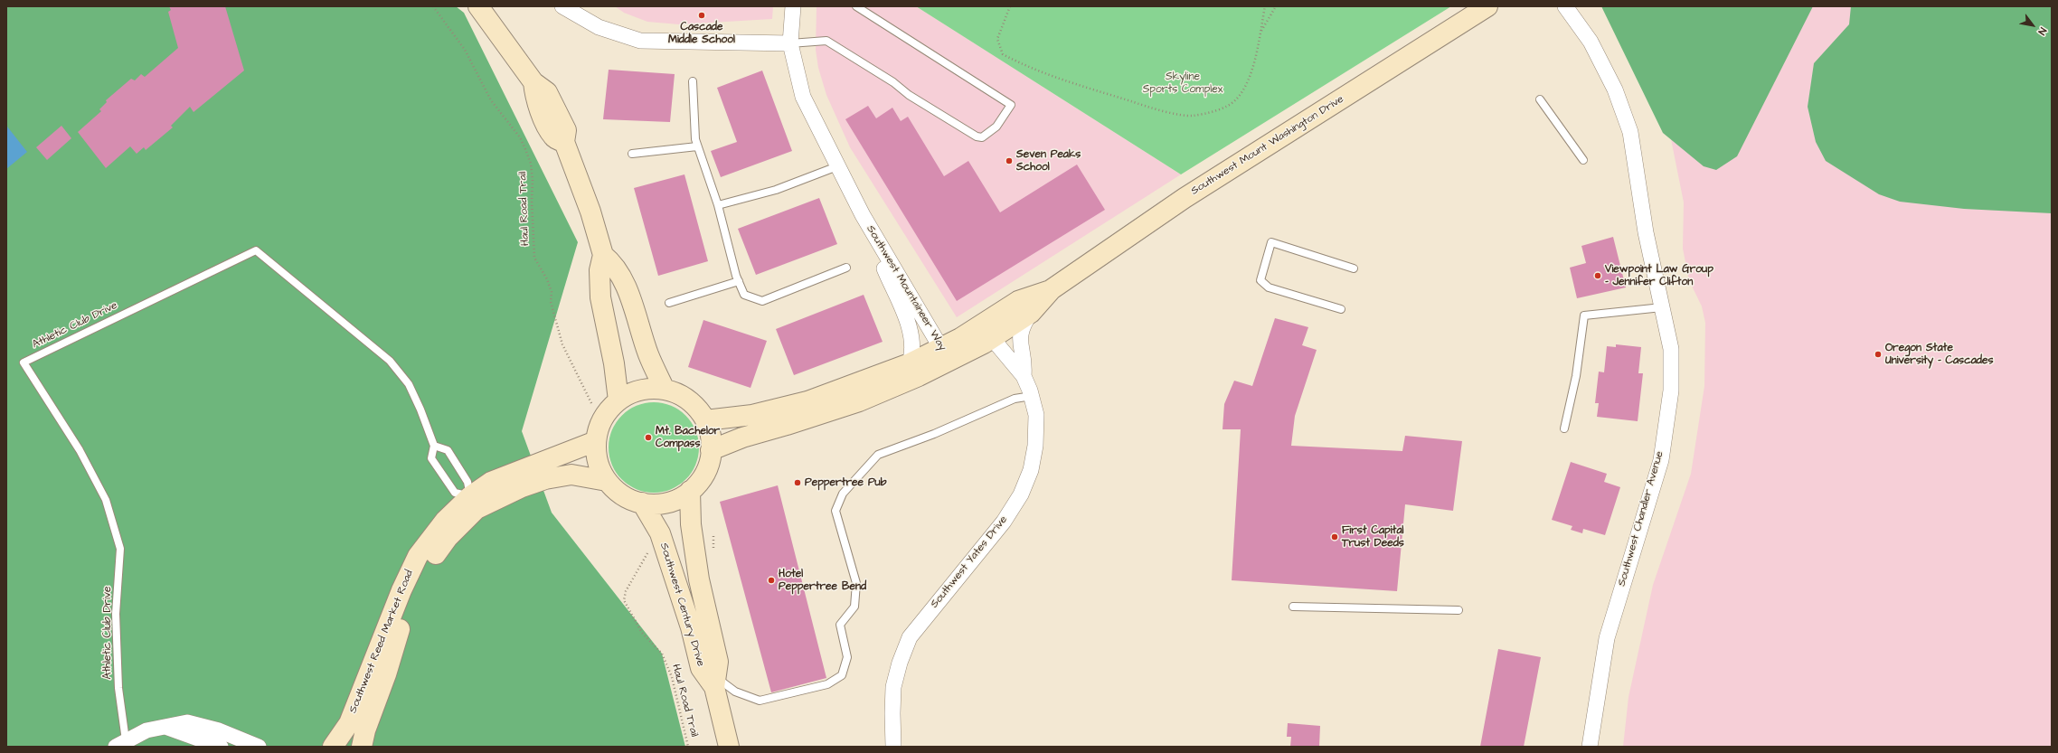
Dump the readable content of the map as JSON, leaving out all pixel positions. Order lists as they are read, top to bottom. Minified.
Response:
{"streets":{"main road":["Southwest Mount Washington Drive","Southwest Century Drive","Southwest Reed Market Road"],"street":["Southwest Mountaineer Way","Southwest Chandler Avenue","Southwest Yates Drive"],"lane":["Athletic Club Drive"],"path":["Haul Road Trail"]},"crossings":[["Southwest Mount Washington Drive","Southwest Mountaineer Way"],["Southwest Mount Washington Drive","Southwest Yates Drive"],["Southwest Mount Washington Drive","Southwest Century Drive"],["Southwest Mount Washington Drive","Southwest Reed Market Road"],["Athletic Club Drive","Southwest Reed Market Road"],["Southwest Century Drive","Southwest Reed Market Road"]],"parks":["Skyline Sports Complex"],"places":["Cascade Middle School","Seven Peaks School","Viewpoint Law Group - Jennifer Clifton","Oregon State University - Cascades","Mt. Bachelor Compass","Peppertree Pub","First Capital Trust Deeds","Hotel Peppertree Bend"],"north":"bottom right"}
